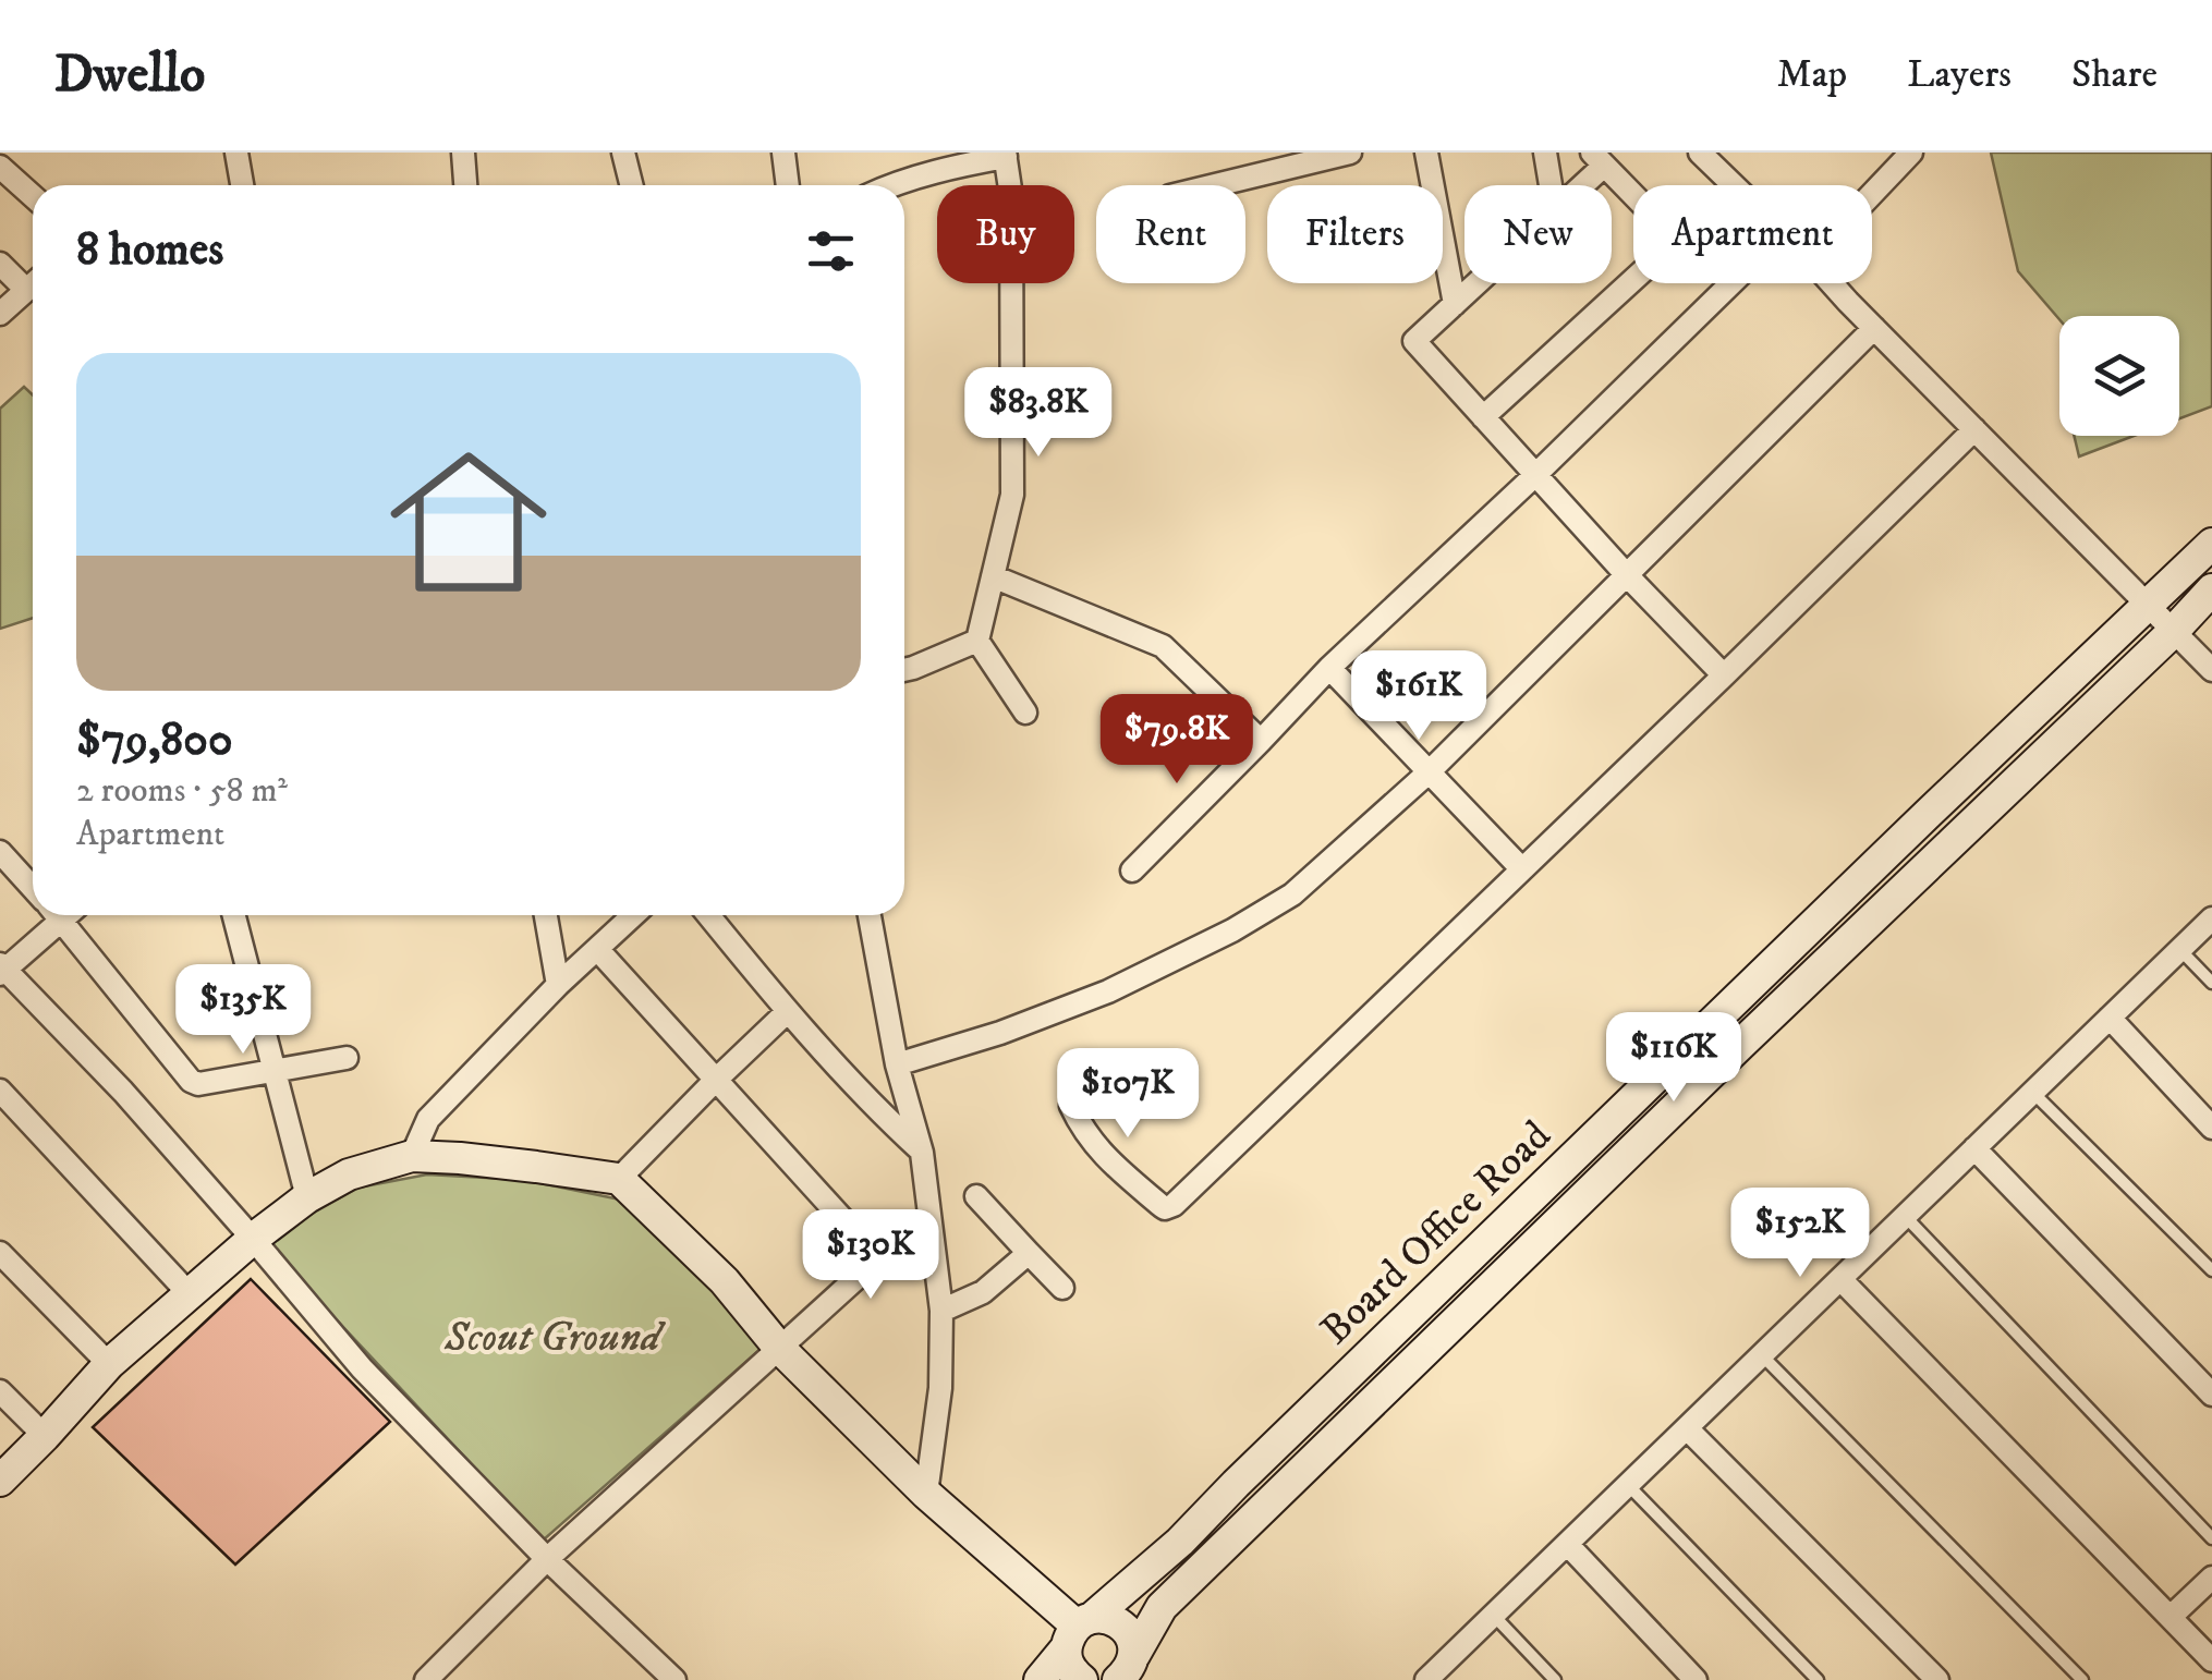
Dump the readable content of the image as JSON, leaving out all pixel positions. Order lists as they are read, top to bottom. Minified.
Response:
{"streets":{"street":["Board Office Road"]},"parks":["Scout Ground"],"page":{"header":"Dwello","nav":["Map","Layers","Share"],"chip":["Buy","Rent","Filters","New","Apartment"],"heading":"8 homes","list":[{"name":"$79,800","note":"2 rooms · 58 m² · Apartment"}],"price":["$83.8K","$161K","$79.8K","$135K","$116K","$107K","$152K","$130K"]}}
